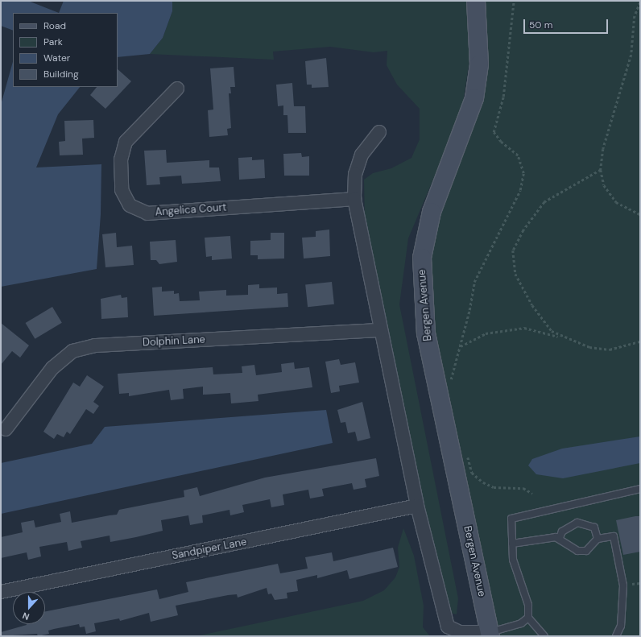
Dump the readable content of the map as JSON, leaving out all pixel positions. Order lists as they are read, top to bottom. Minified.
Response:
{"streets":{"main road":["Bergen Avenue"],"street":["Angelica Court","Dolphin Lane","Sandpiper Lane"]},"legend":["Road","Park","Water","Building"],"scale_bar":"50 m","north":"bottom"}
